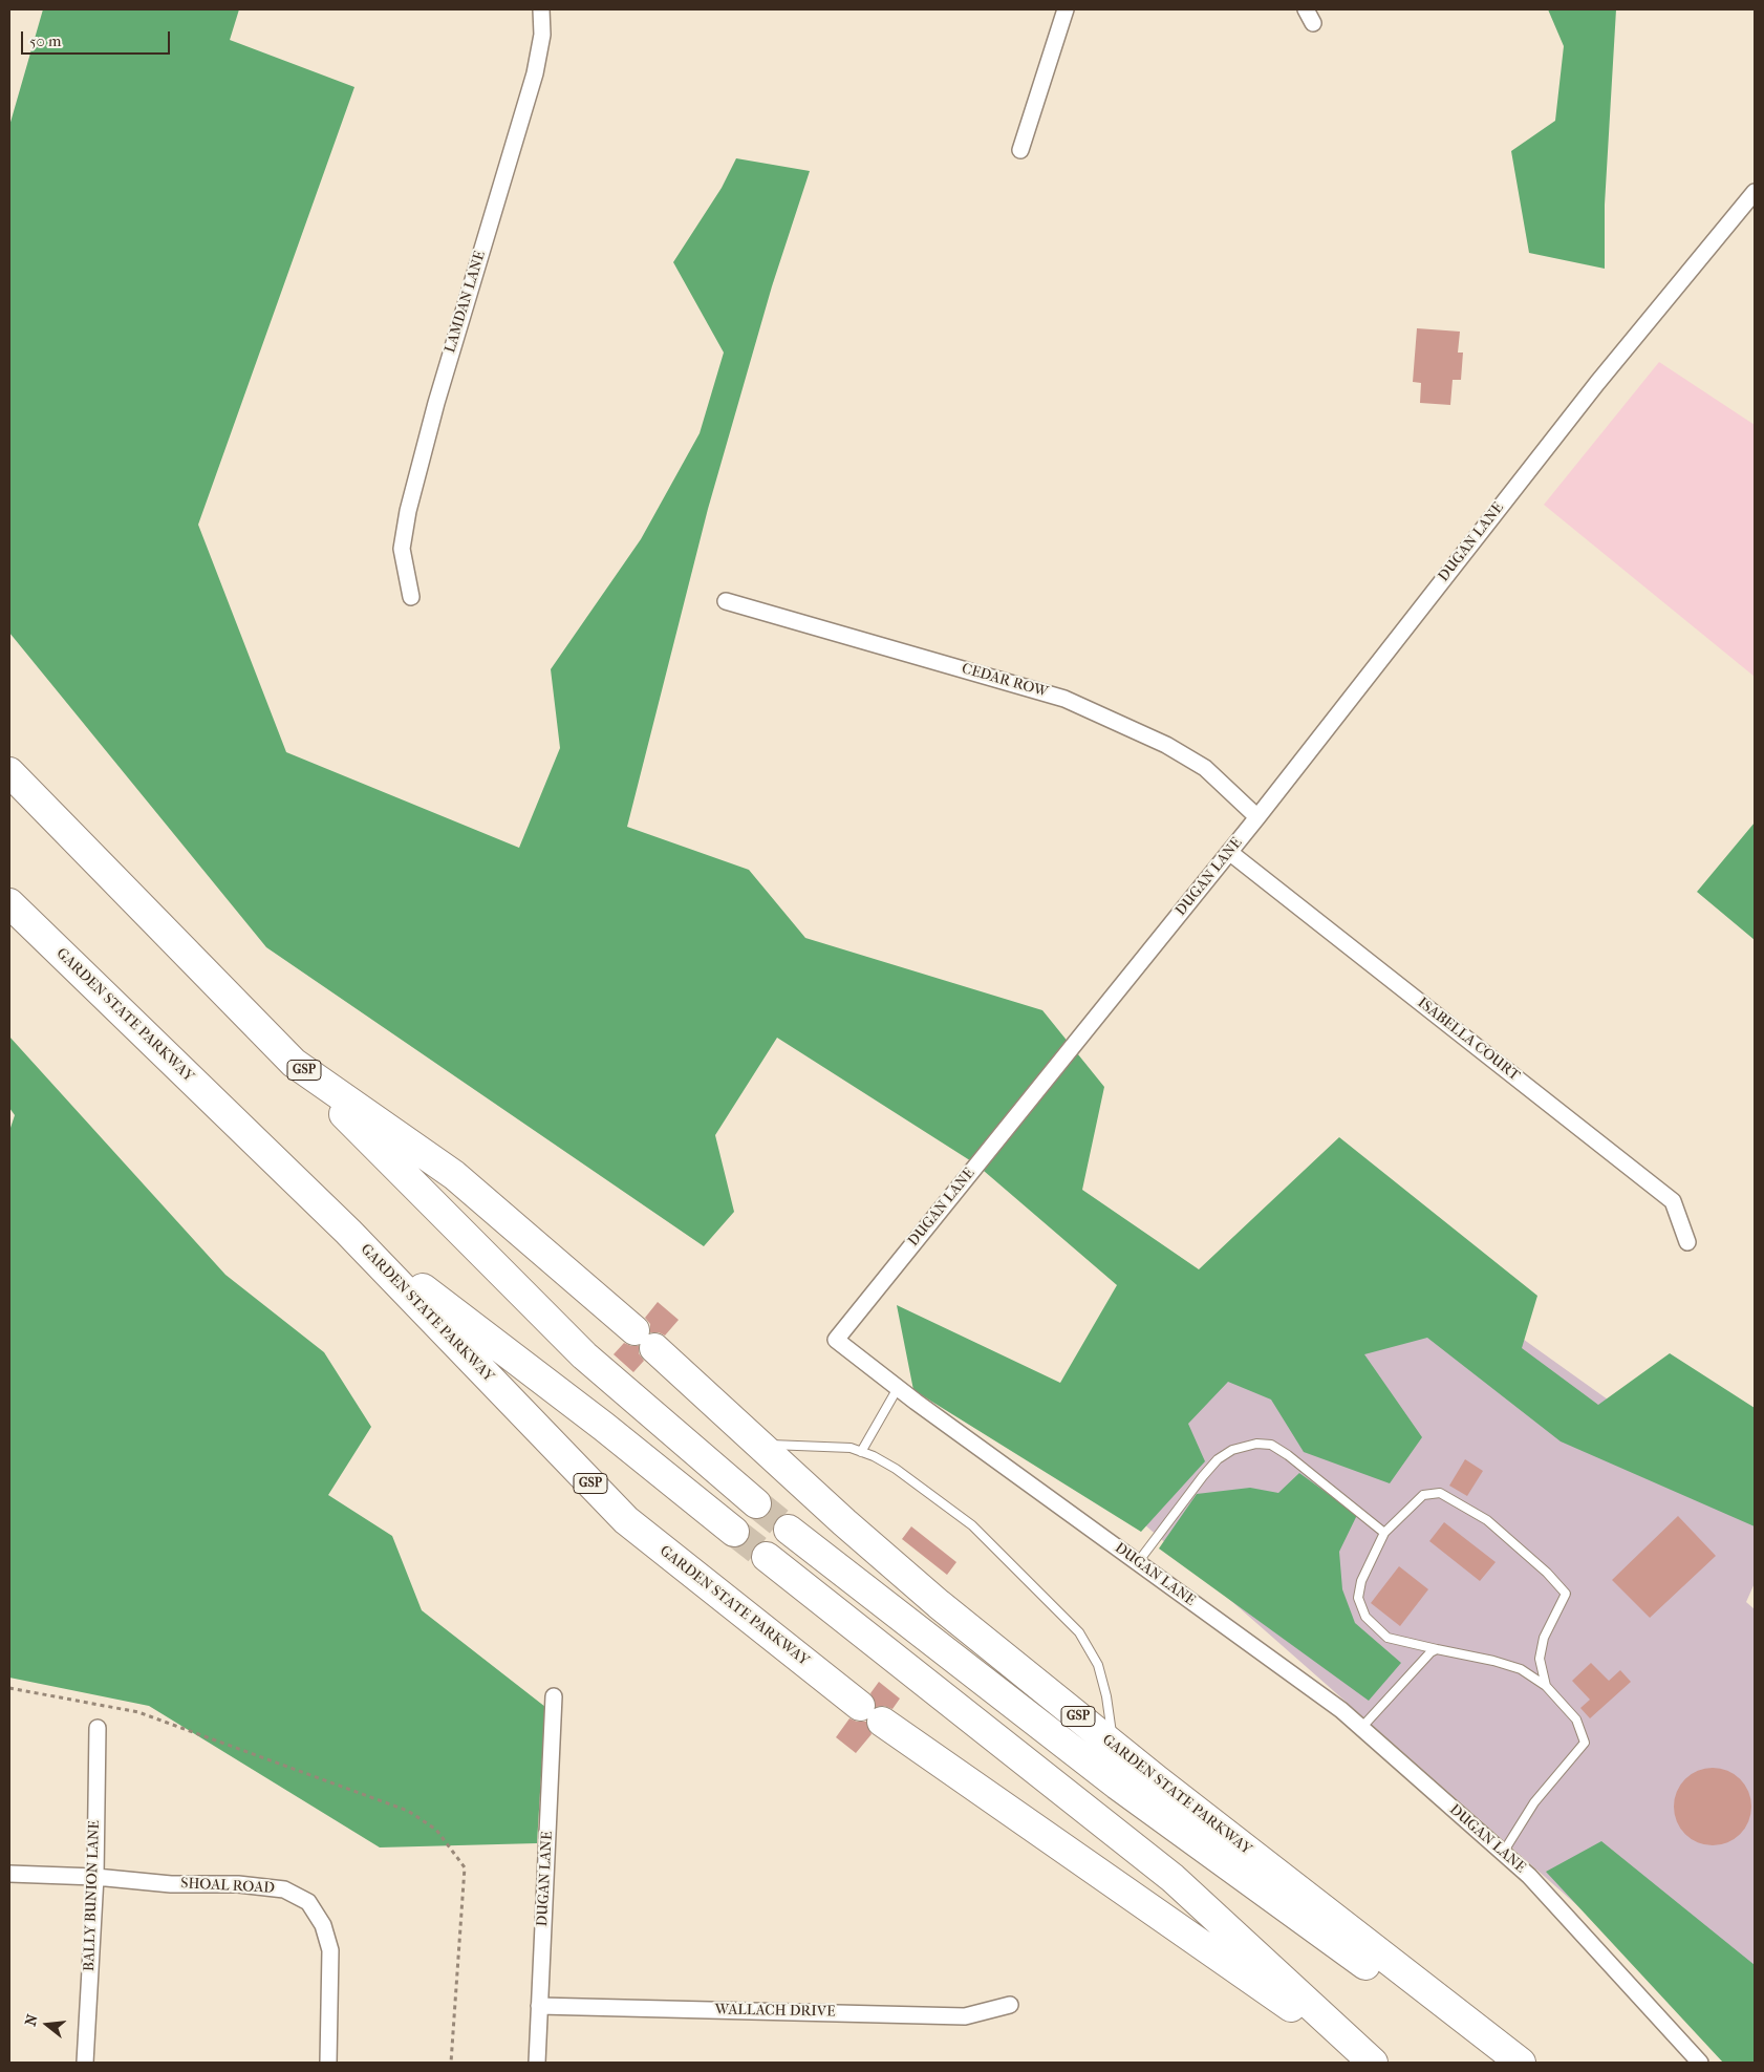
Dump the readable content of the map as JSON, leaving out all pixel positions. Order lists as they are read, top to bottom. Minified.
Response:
{"streets":{"highway":["GARDEN STATE PARKWAY","GSP"],"street":["LAMDAN LANE","DUGAN LANE","CEDAR ROW","ISABELLA COURT","SHOAL ROAD","BALLY BUNION LANE","WALLACH DRIVE"]},"crossings":[["DUGAN LANE","CEDAR ROW"],["DUGAN LANE","ISABELLA COURT"],["DUGAN LANE","WALLACH DRIVE"],["SHOAL ROAD","BALLY BUNION LANE"]],"scale_bar":"50 m","north":"left"}
